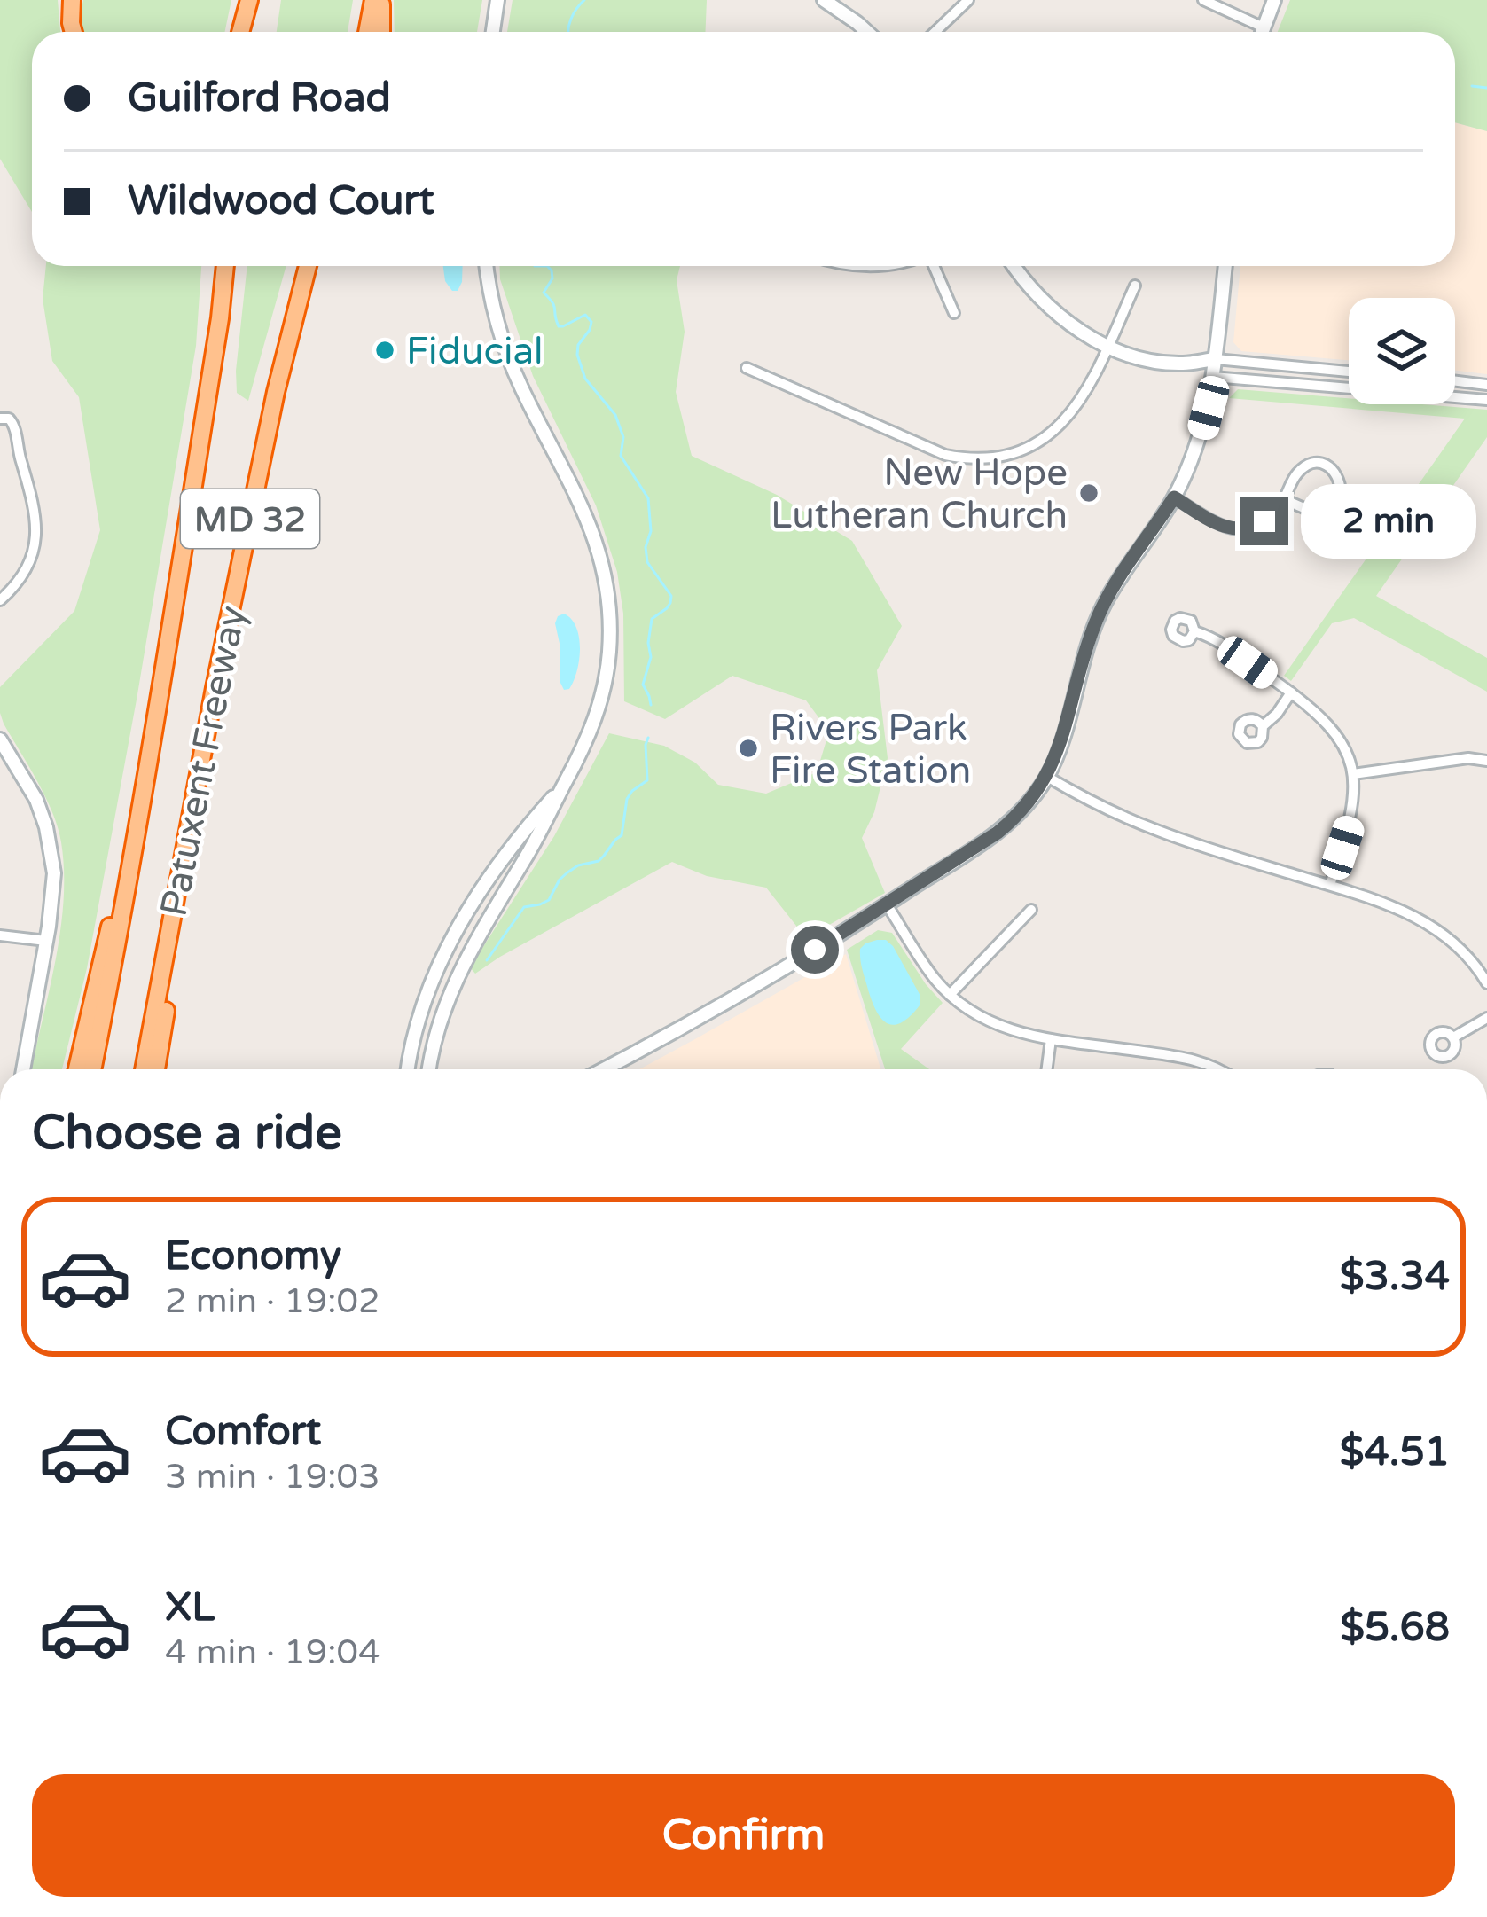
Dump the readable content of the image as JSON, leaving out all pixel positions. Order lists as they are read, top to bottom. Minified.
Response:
{"streets":{"highway":["MD 32","Patuxent Freeway"]},"places":["Fiducial","New Hope Lutheran Church","Rivers Park Fire Station"],"page":{"banner":["Guilford Road","Wildwood Court"],"bubble":"2 min","heading":"Choose a ride","list":[{"name":"Economy","note":"2 min · 19:02","value":"$3.34"},{"name":"Comfort","note":"3 min · 19:03","value":"$4.51"},{"name":"XL","note":"4 min · 19:04","value":"$5.68"}],"buttons":"Confirm"}}
